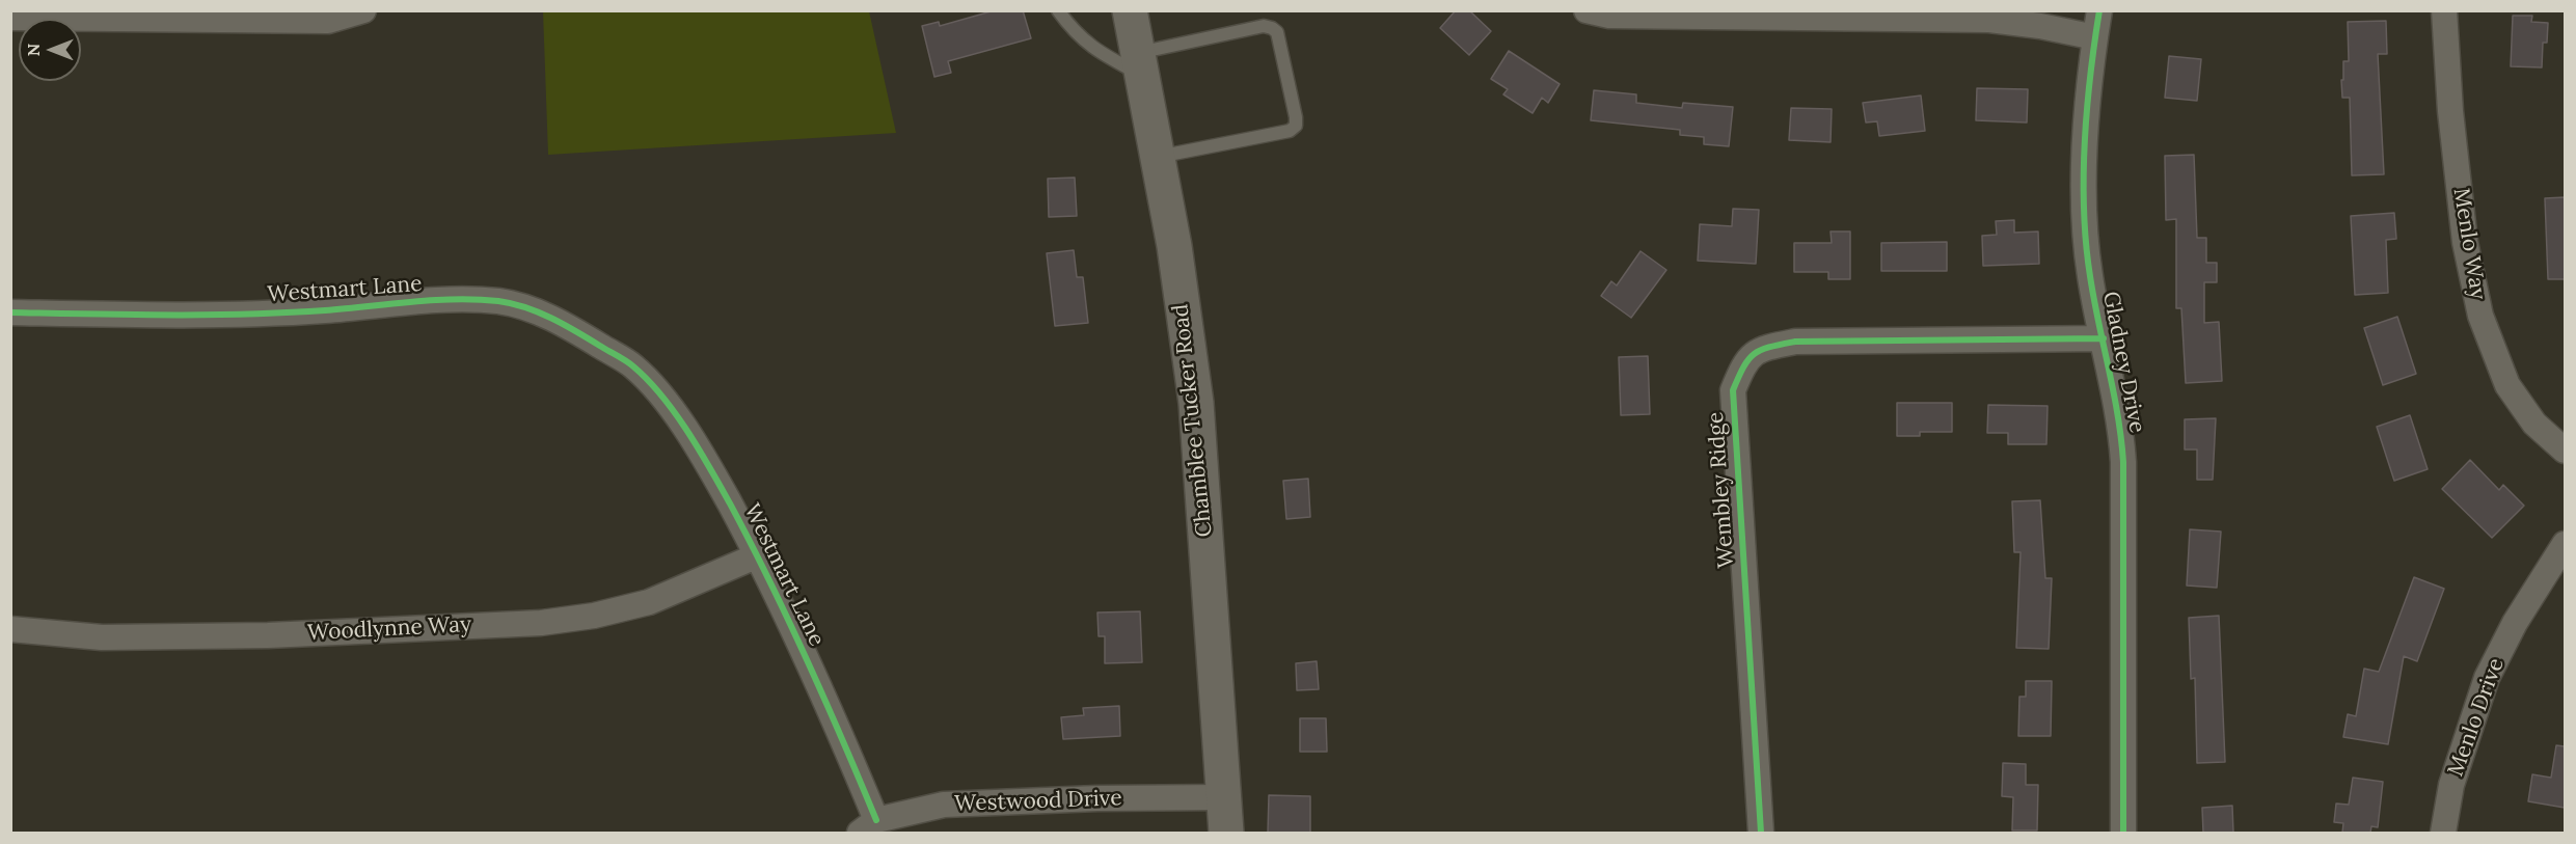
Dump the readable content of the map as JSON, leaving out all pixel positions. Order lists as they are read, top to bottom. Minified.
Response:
{"streets":{"main road":["Chamblee Tucker Road"],"street":["Menlo Way","Westmart Lane","Gladney Drive","Wembley Ridge","Woodlynne Way","Menlo Drive","Westwood Drive"]},"crossings":[["Westmart Lane","Woodlynne Way"],["Westmart Lane","Westwood Drive"],["Gladney Drive","Wembley Ridge"],["Chamblee Tucker Road","Westwood Drive"]],"north":"left"}
